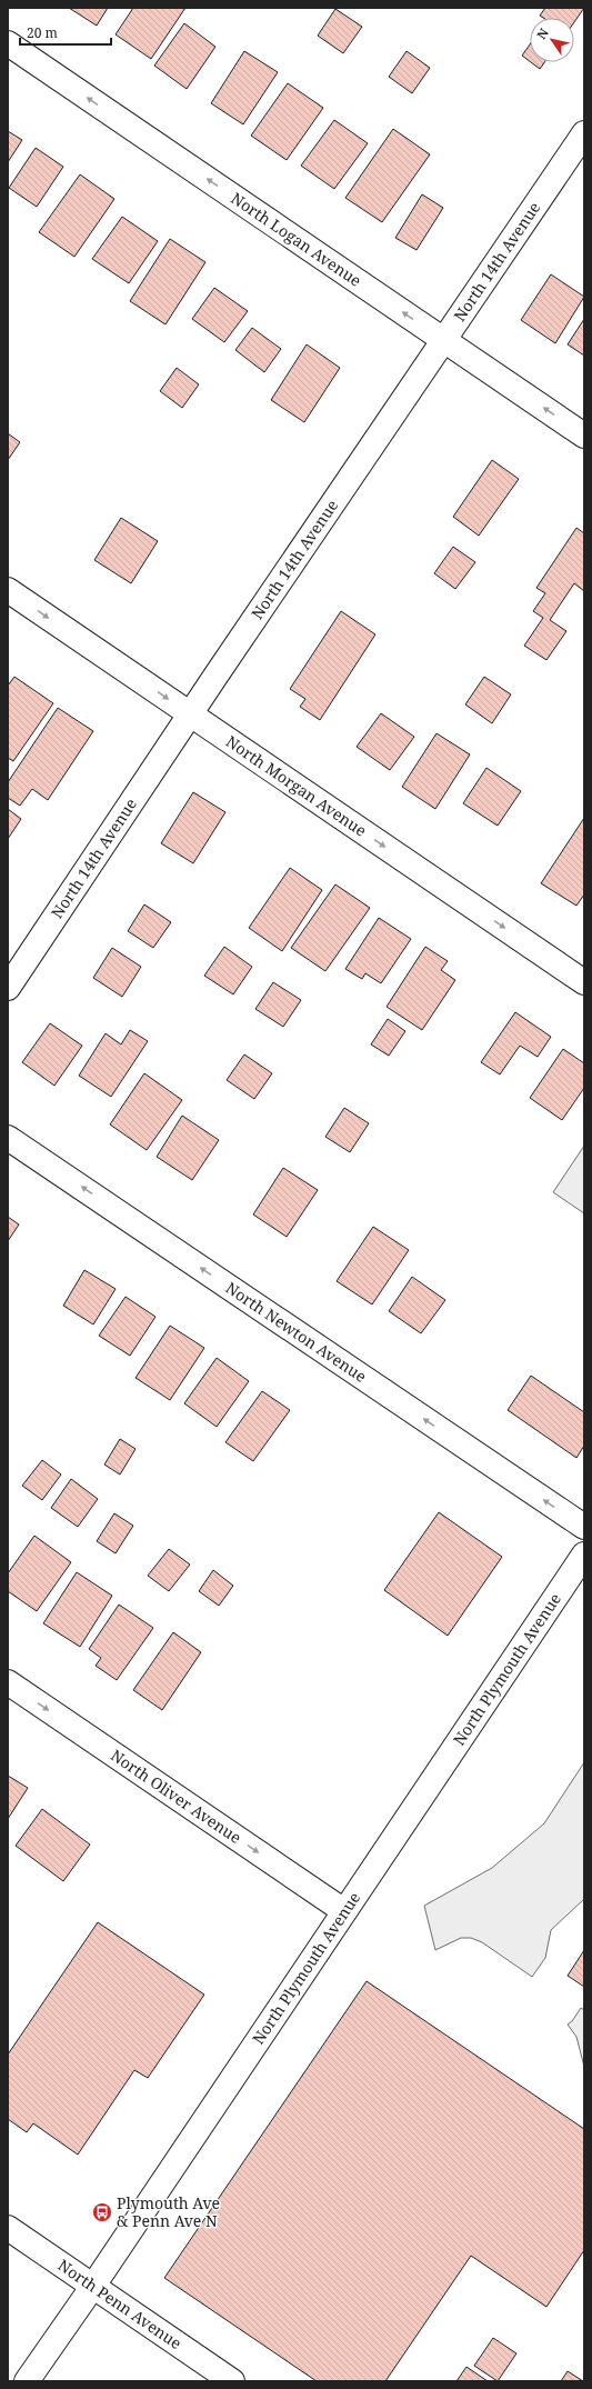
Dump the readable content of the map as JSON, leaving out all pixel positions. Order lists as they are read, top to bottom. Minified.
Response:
{"streets":{"street":["North Logan Avenue","North 14th Avenue","North Morgan Avenue","North Newton Avenue","North Plymouth Avenue","North Oliver Avenue","North Penn Avenue"]},"crossings":[["North Logan Avenue","North 14th Avenue"],["North 14th Avenue","North Morgan Avenue"],["North Plymouth Avenue","North Oliver Avenue"],["North Plymouth Avenue","North Penn Avenue"]],"one_way":["North Logan Avenue","North Morgan Avenue","North Newton Avenue","North Oliver Avenue"],"places":{"bus stop":["Plymouth Ave & Penn Ave N"]},"scale_bar":"20 m","north":"top left"}
